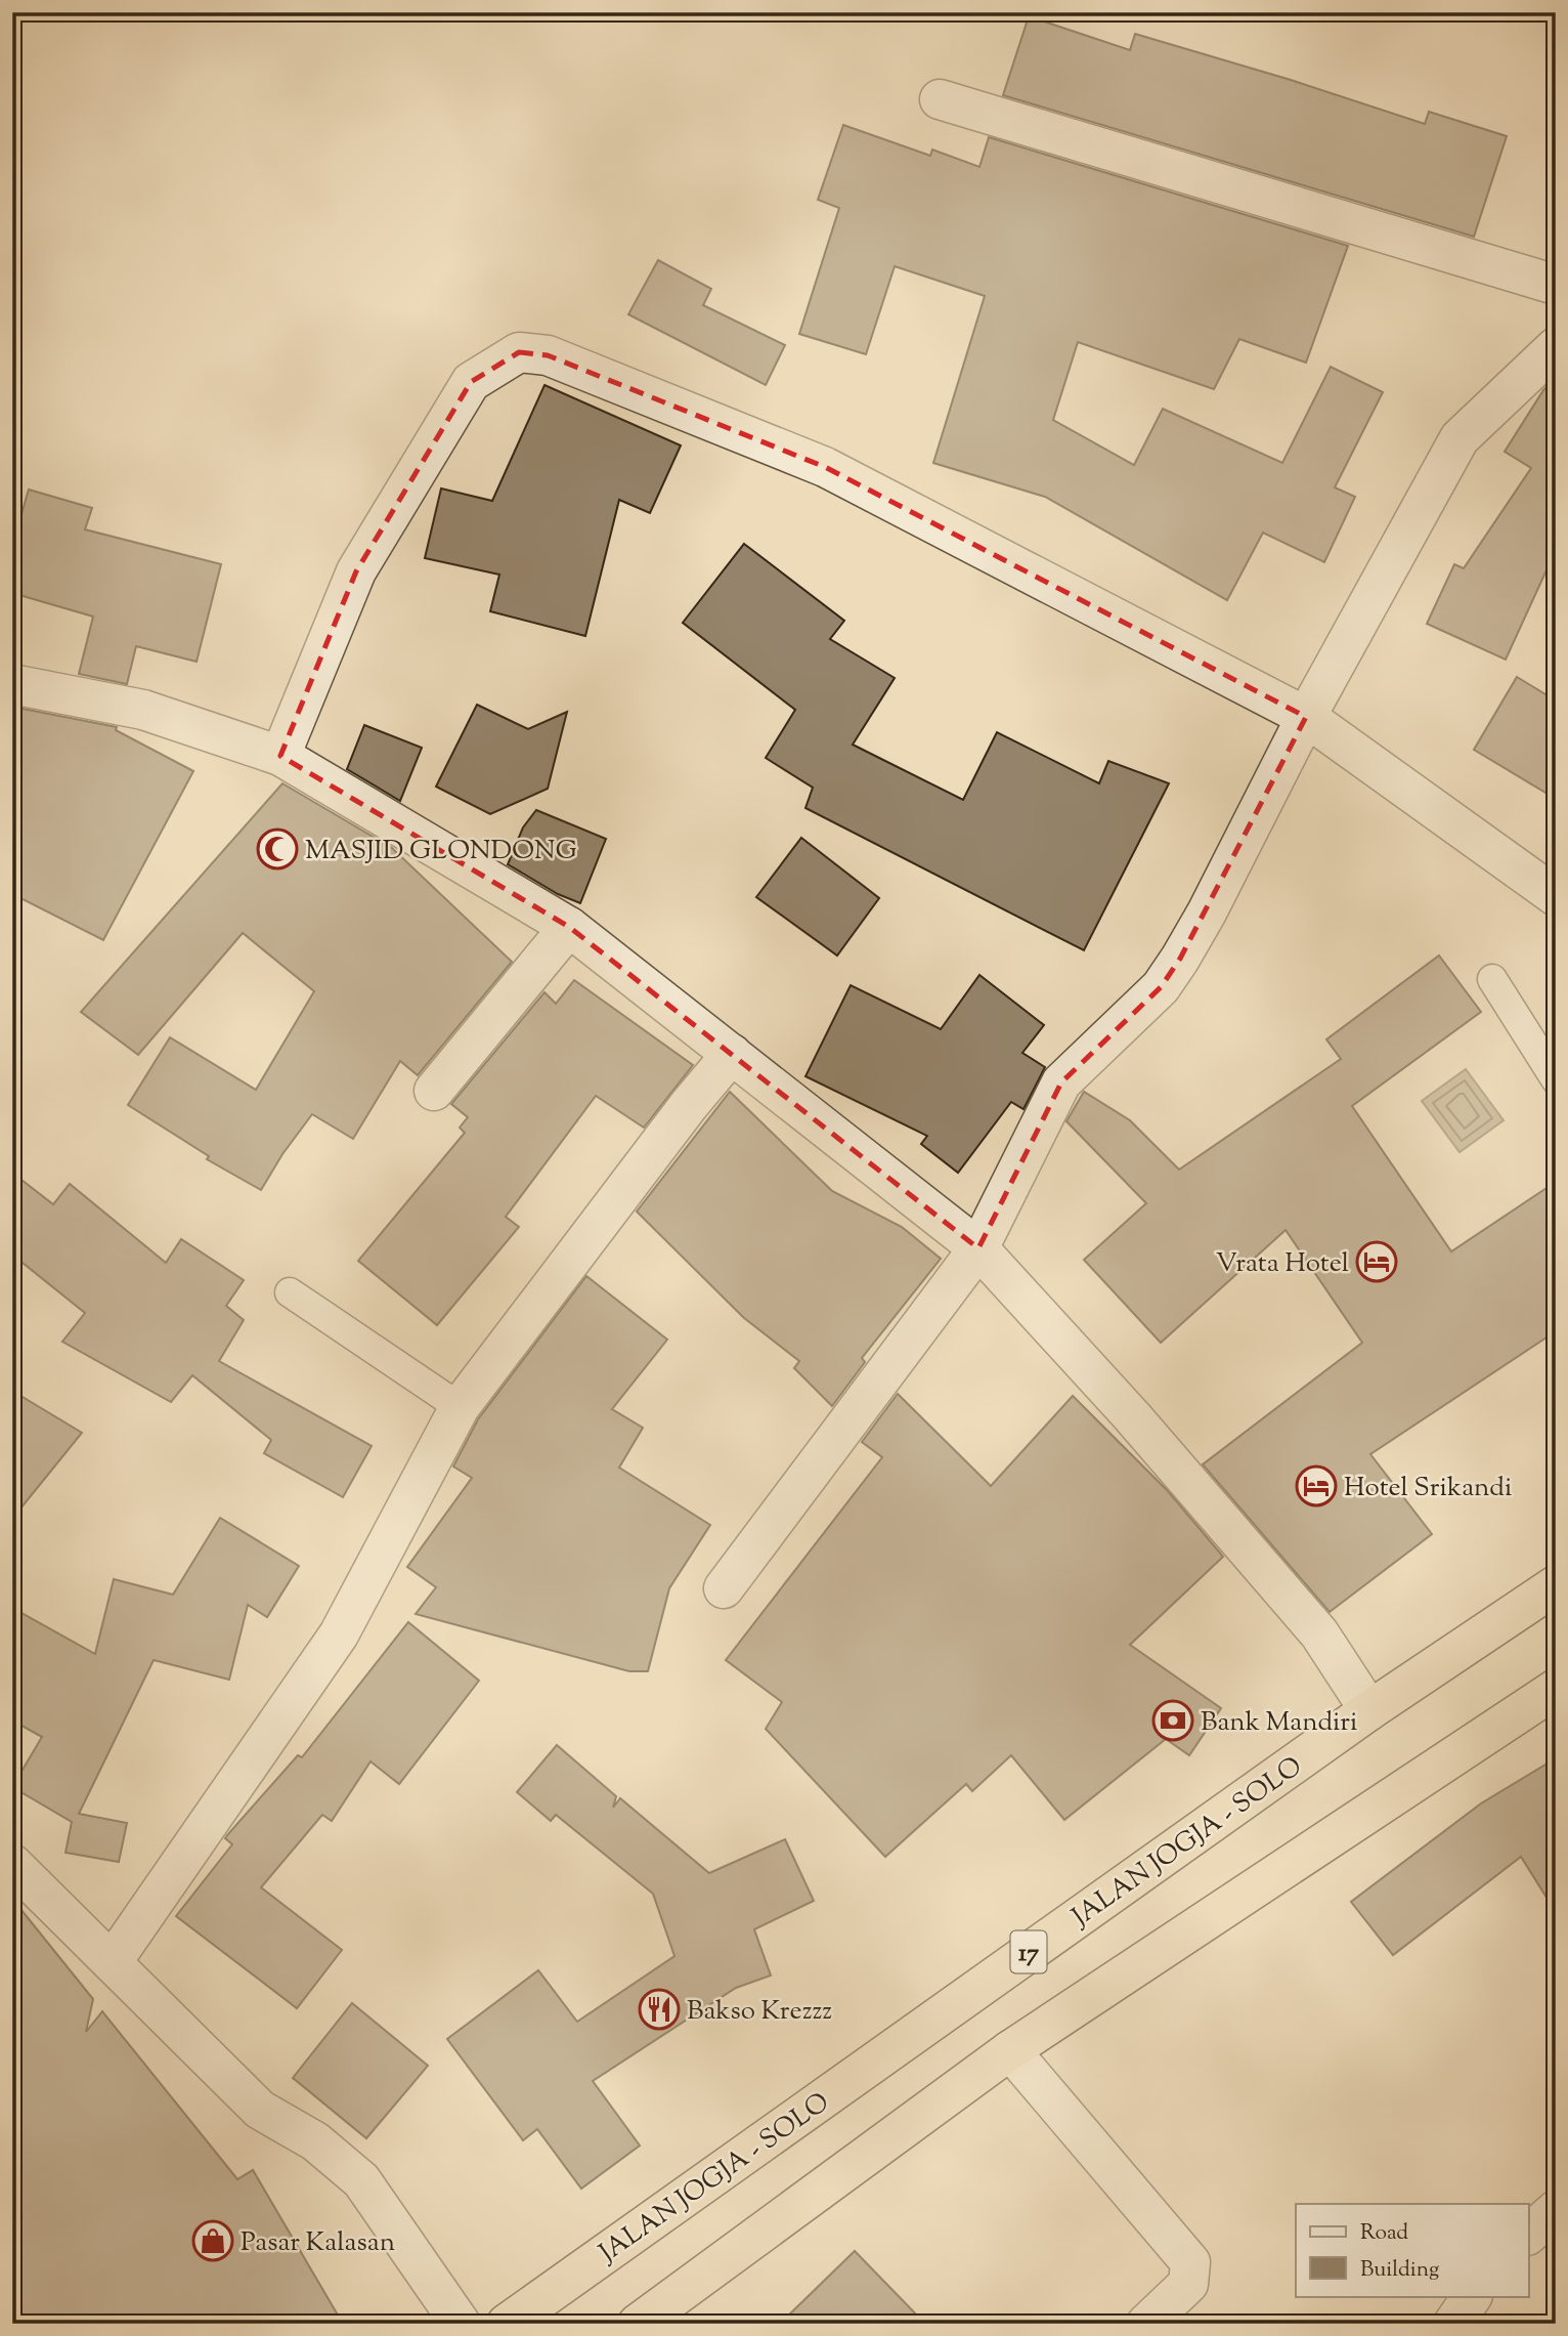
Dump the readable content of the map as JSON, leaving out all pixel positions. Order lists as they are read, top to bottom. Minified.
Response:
{"streets":{"highway":["JALAN JOGJA - SOLO","17"]},"places":{"mosque":["MASJID GLONDONG"],"hotel":["Vrata Hotel","Hotel Srikandi"],"bank":["Bank Mandiri"],"restaurant":["Bakso Krezzz"],"shop":["Pasar Kalasan"]},"legend":["Road","Building"]}
